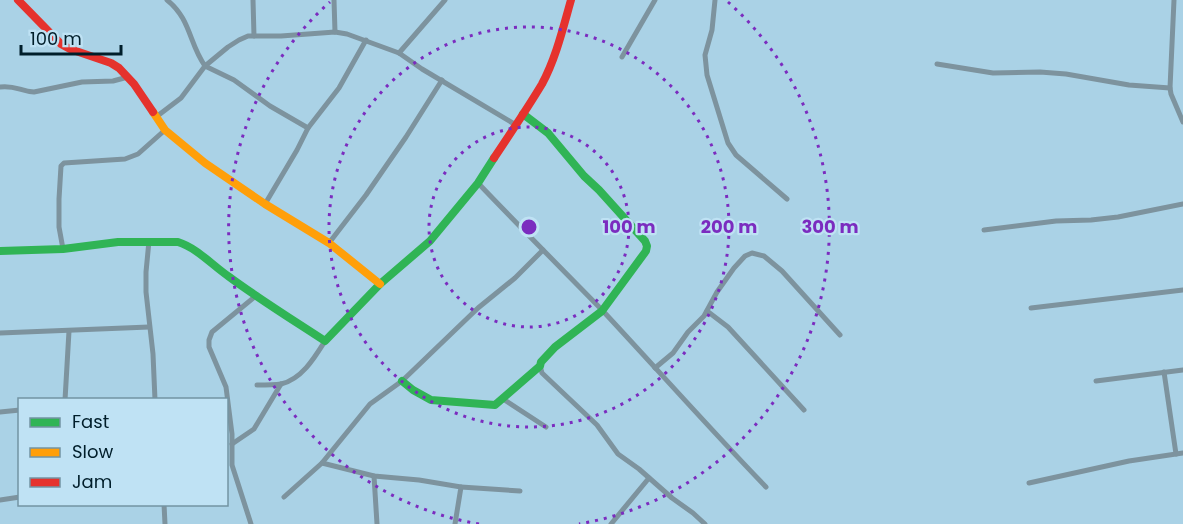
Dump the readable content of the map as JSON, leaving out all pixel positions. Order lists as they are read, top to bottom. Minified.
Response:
{"legend":["Fast","Slow","Jam"],"scale_bar":"100 m","rings":["100 m","200 m","300 m"]}
